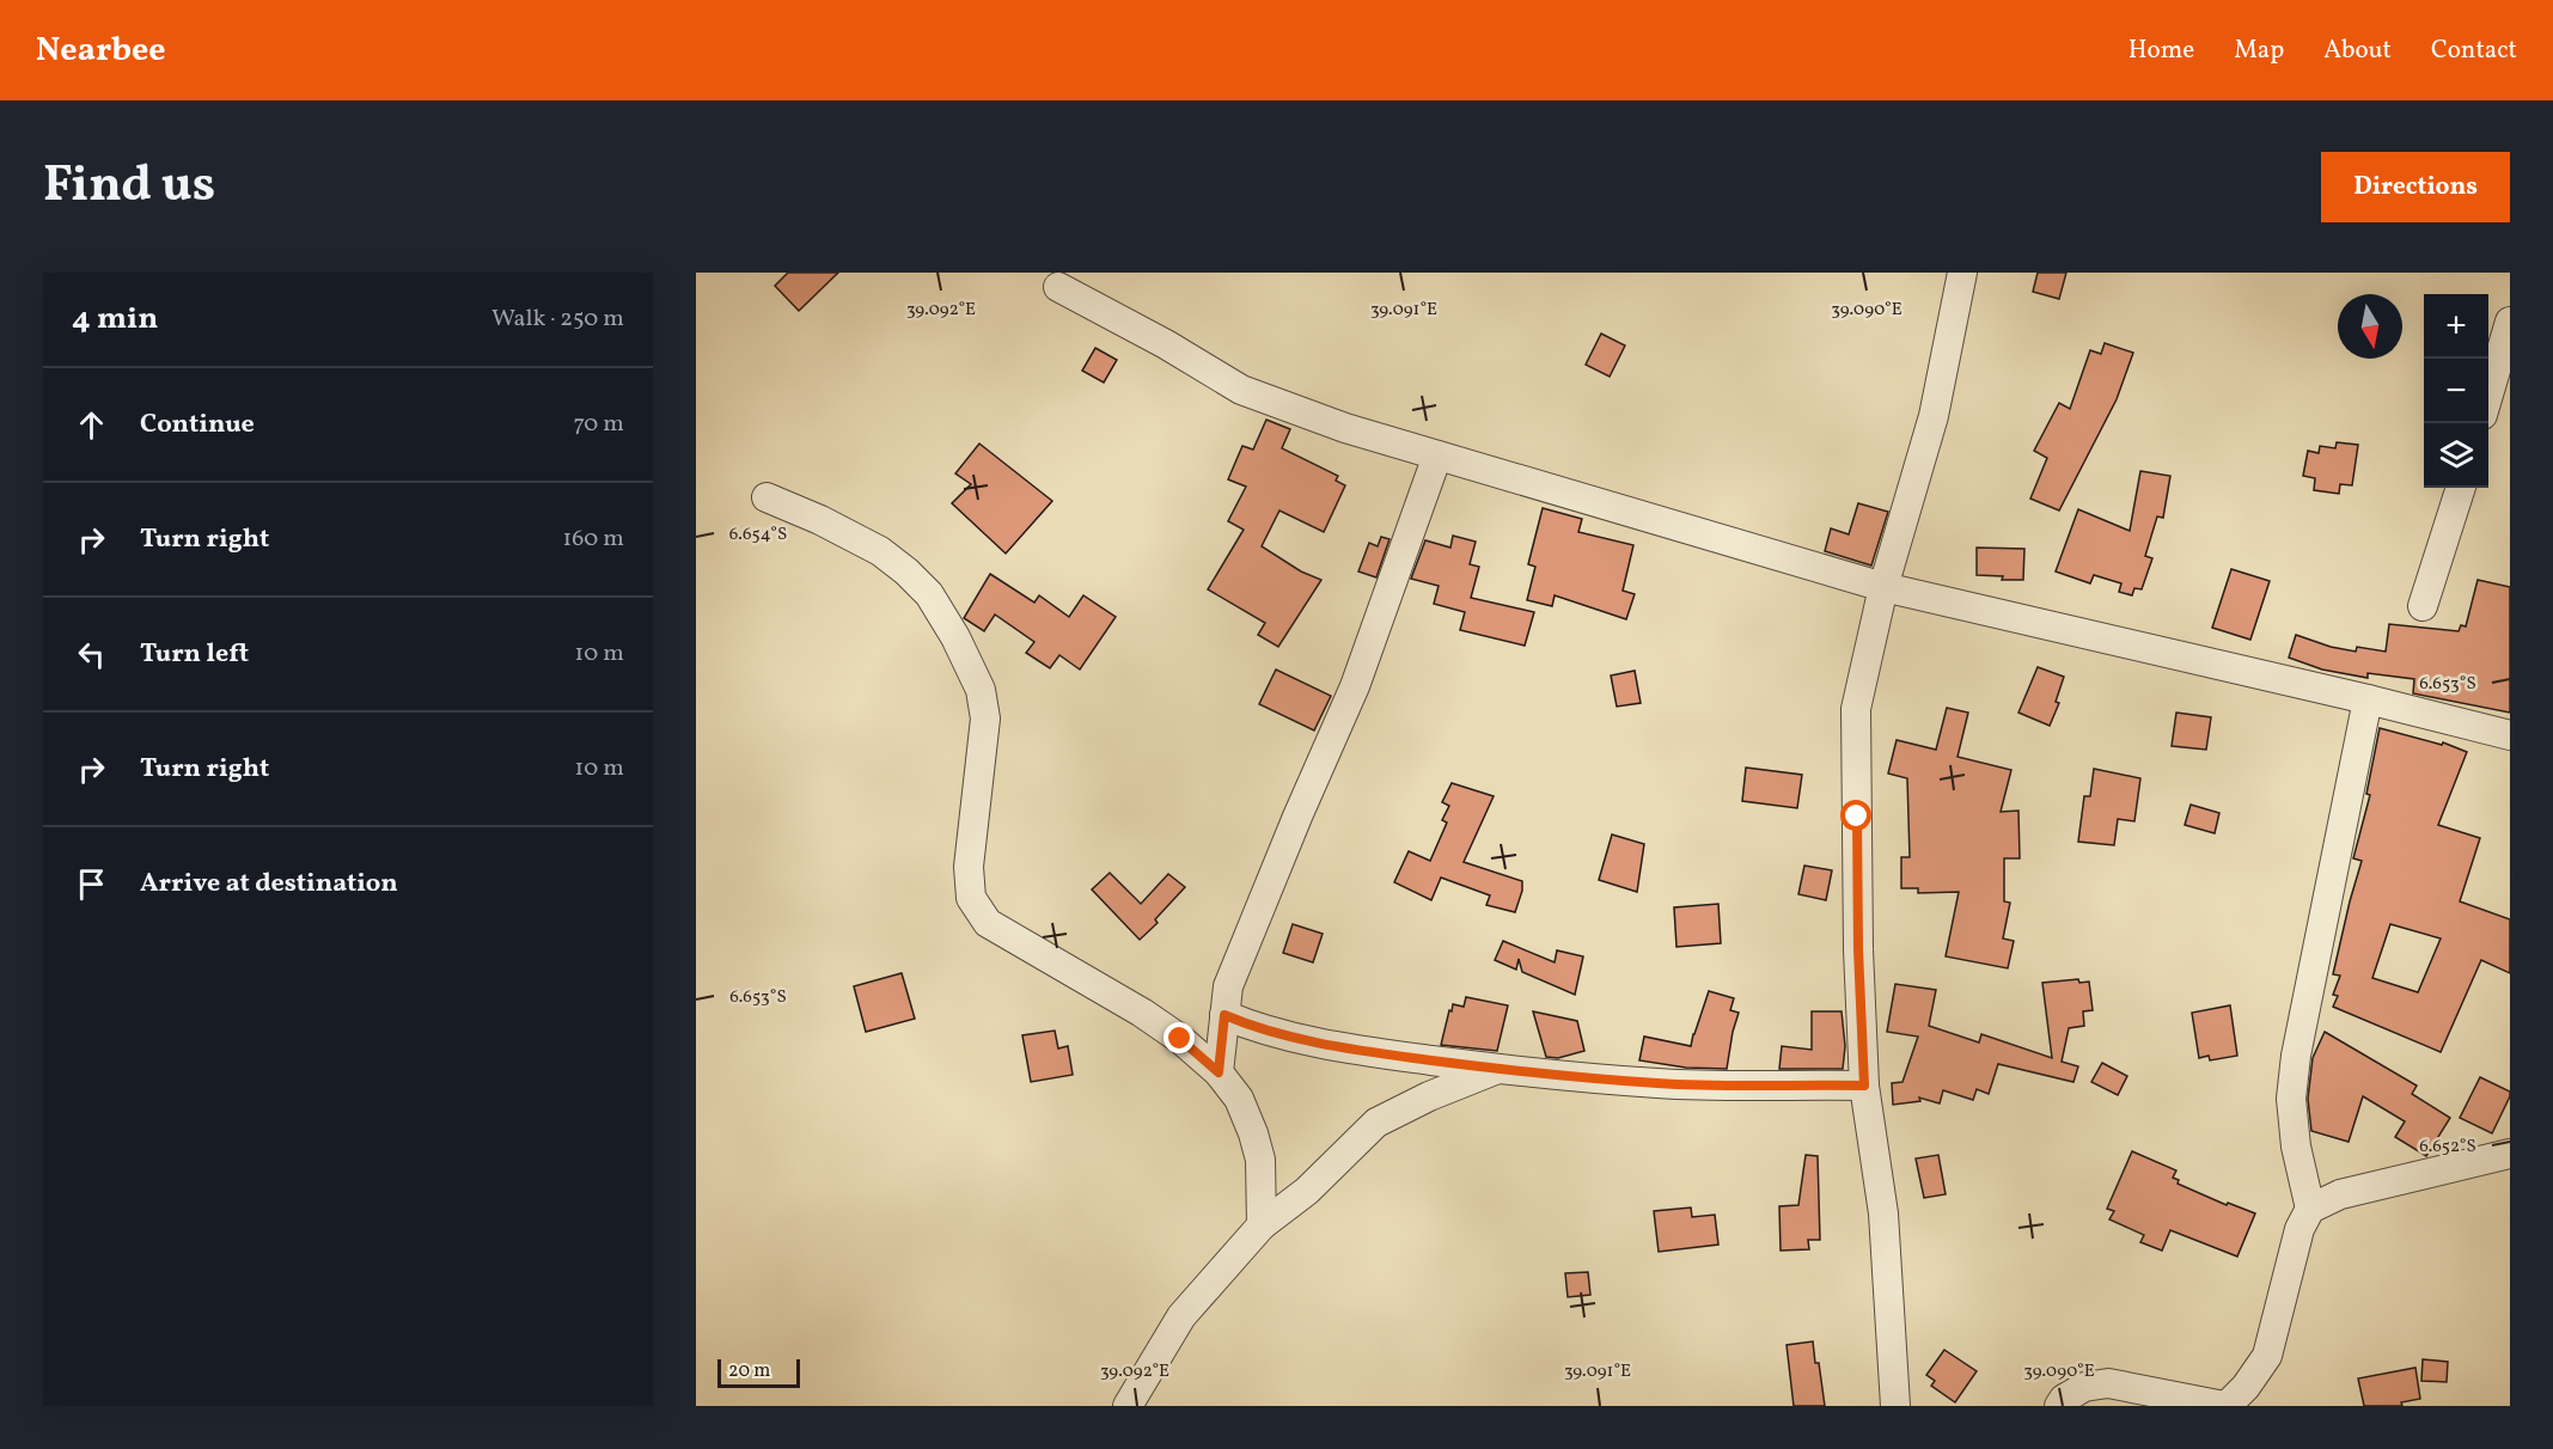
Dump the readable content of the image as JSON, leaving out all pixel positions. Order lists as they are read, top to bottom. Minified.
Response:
{"scale_bar":"20 m","north":"bottom","page":{"header":"Nearbee","nav":["Home","Map","About","Contact"],"title":"Find us","buttons":"Directions","heading":["4 min","Walk · 250 m"],"map_buttons":["+","−"],"list":[["Continue","70 m"],["Turn right","160 m"],["Turn left","10 m"],["Turn right","10 m"],"Arrive at destination"],"scale":"20 m"},"coordinates":["39.092°E","39.091°E","39.090°E","6.654°S","6.653°S","6.652°S"]}
